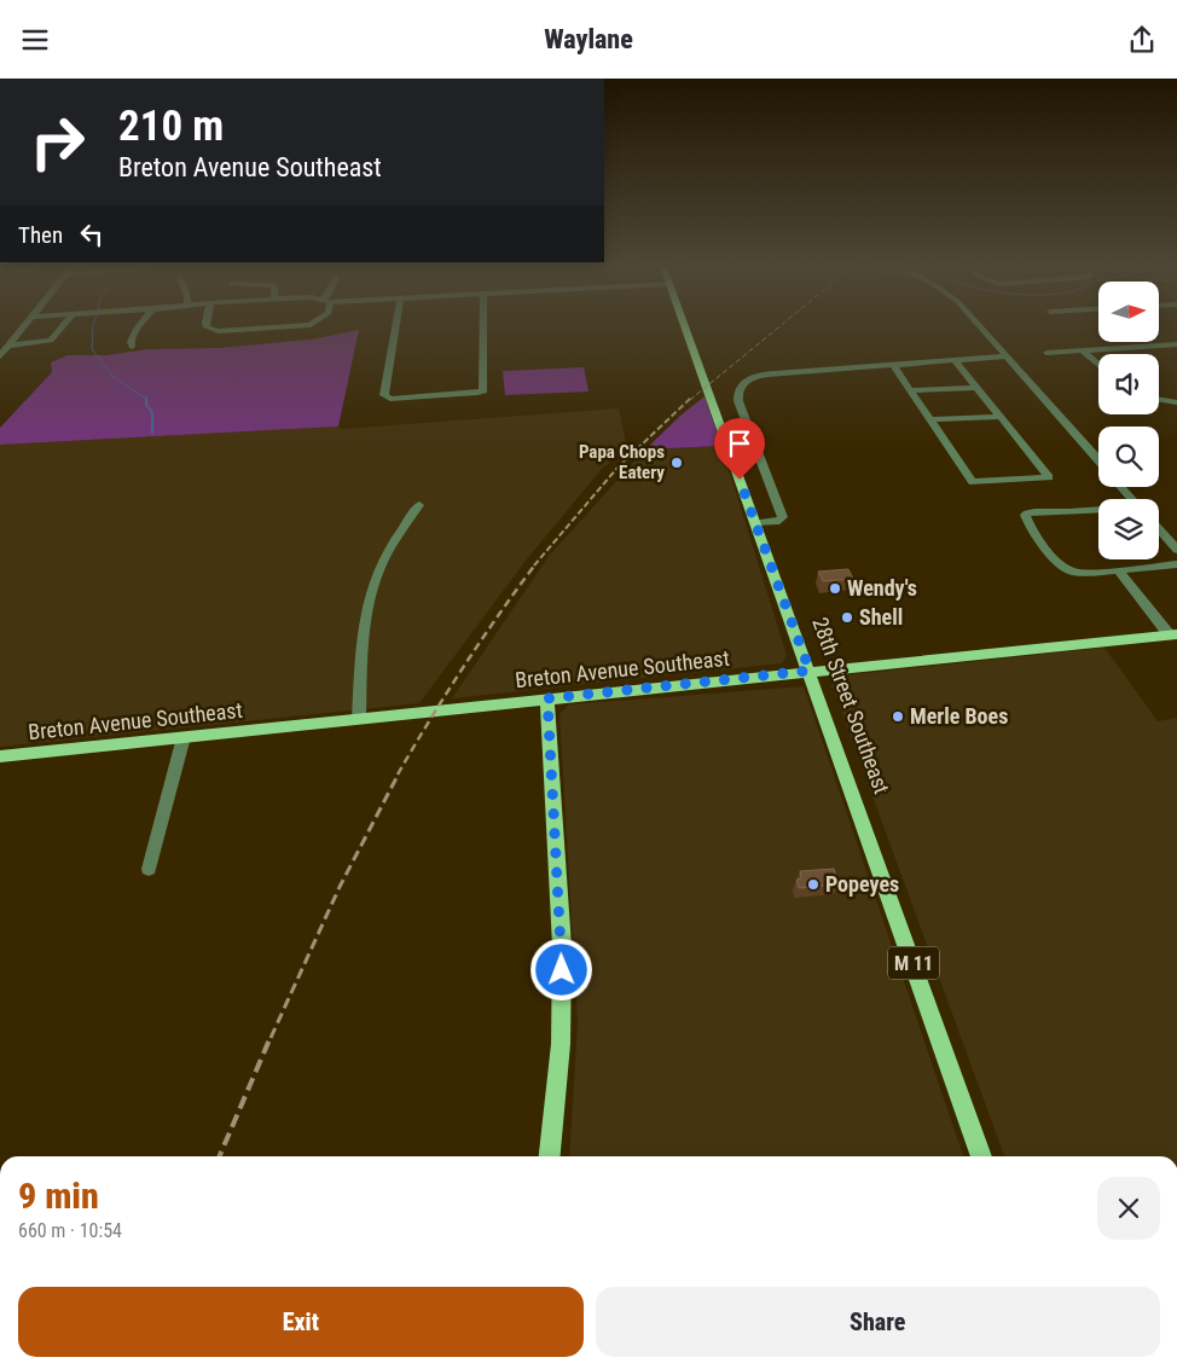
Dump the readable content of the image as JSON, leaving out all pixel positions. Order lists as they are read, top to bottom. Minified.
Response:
{"streets":{"main road":["Breton Avenue Southeast","28th Street Southeast","M 11"]},"crossings":[["Breton Avenue Southeast","28th Street Southeast"]],"places":["Papa Chops Eatery","Wendy's","Shell","Merle Boes","Popeyes"],"north":"right","page":{"header":"Waylane","turn":["210 m","Breton Avenue Southeast"],"then":"Then","heading":["9 min","660 m · 10:54"],"buttons":["Exit","Share"]}}
